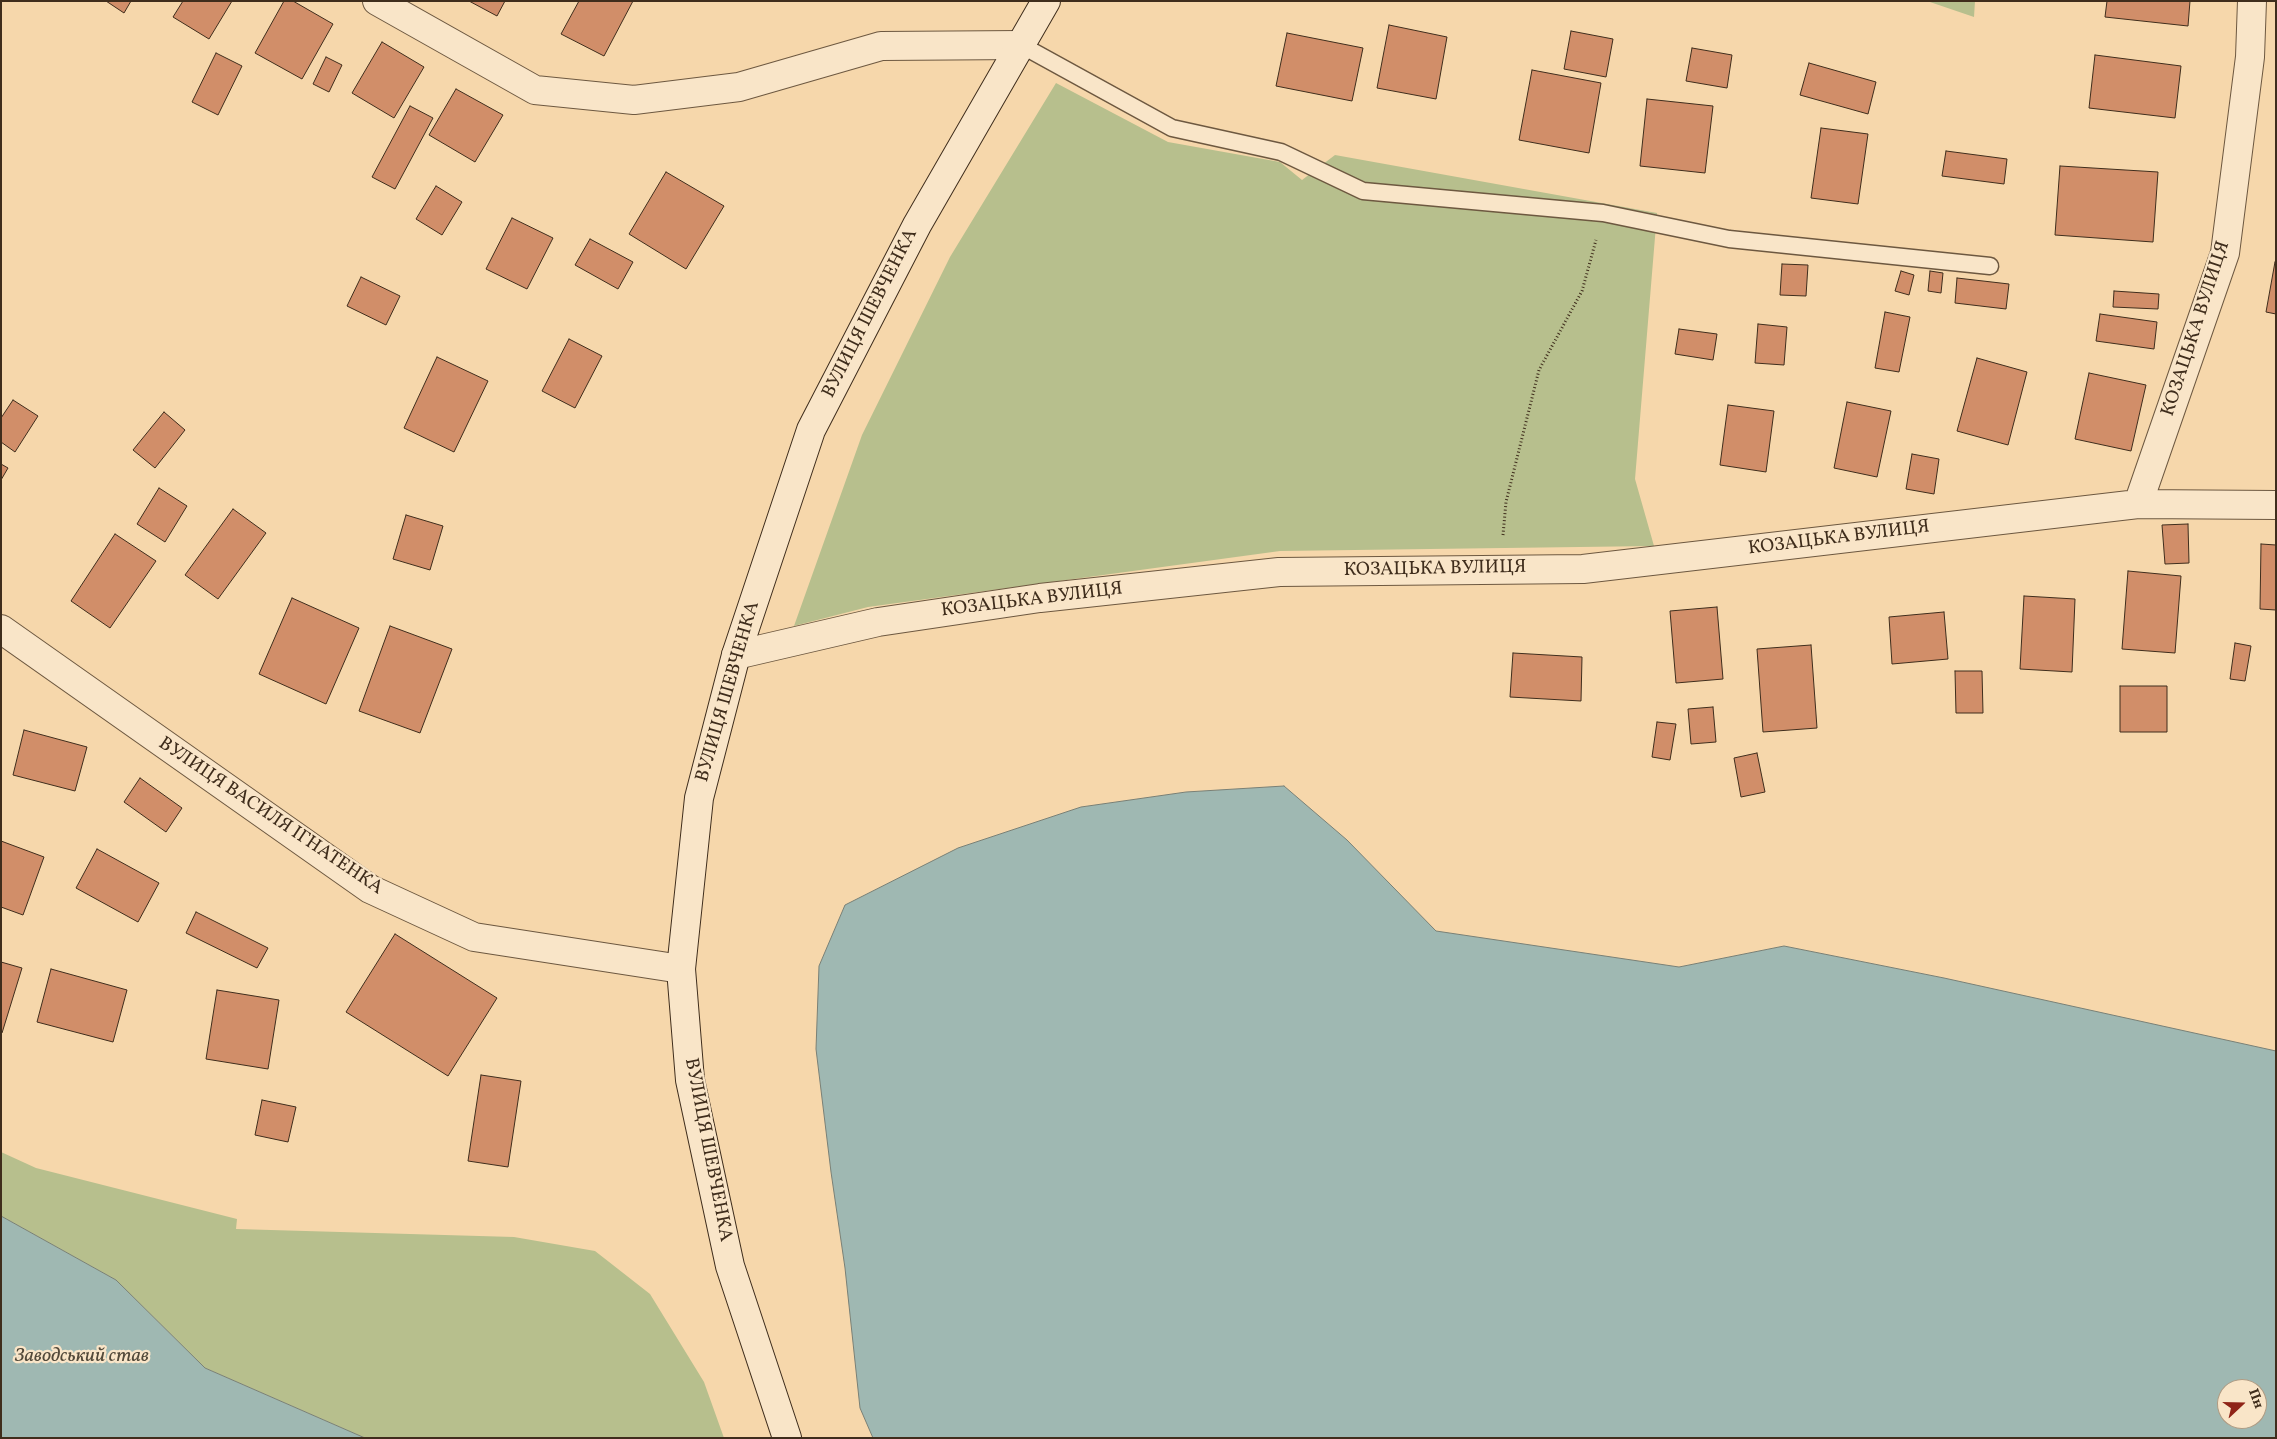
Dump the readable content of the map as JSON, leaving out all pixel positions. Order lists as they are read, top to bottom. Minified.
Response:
{"streets":{"street":["ВУЛИЦЯ ШЕВЧЕНКА","КОЗАЦЬКА ВУЛИЦЯ","ВУЛИЦЯ ВАСИЛЯ ІГНАТЕНКА"]},"crossings":[["ВУЛИЦЯ ШЕВЧЕНКА","КОЗАЦЬКА ВУЛИЦЯ"],["ВУЛИЦЯ ШЕВЧЕНКА","ВУЛИЦЯ ВАСИЛЯ ІГНАТЕНКА"]],"water":["Заводський став"],"north":"right"}
